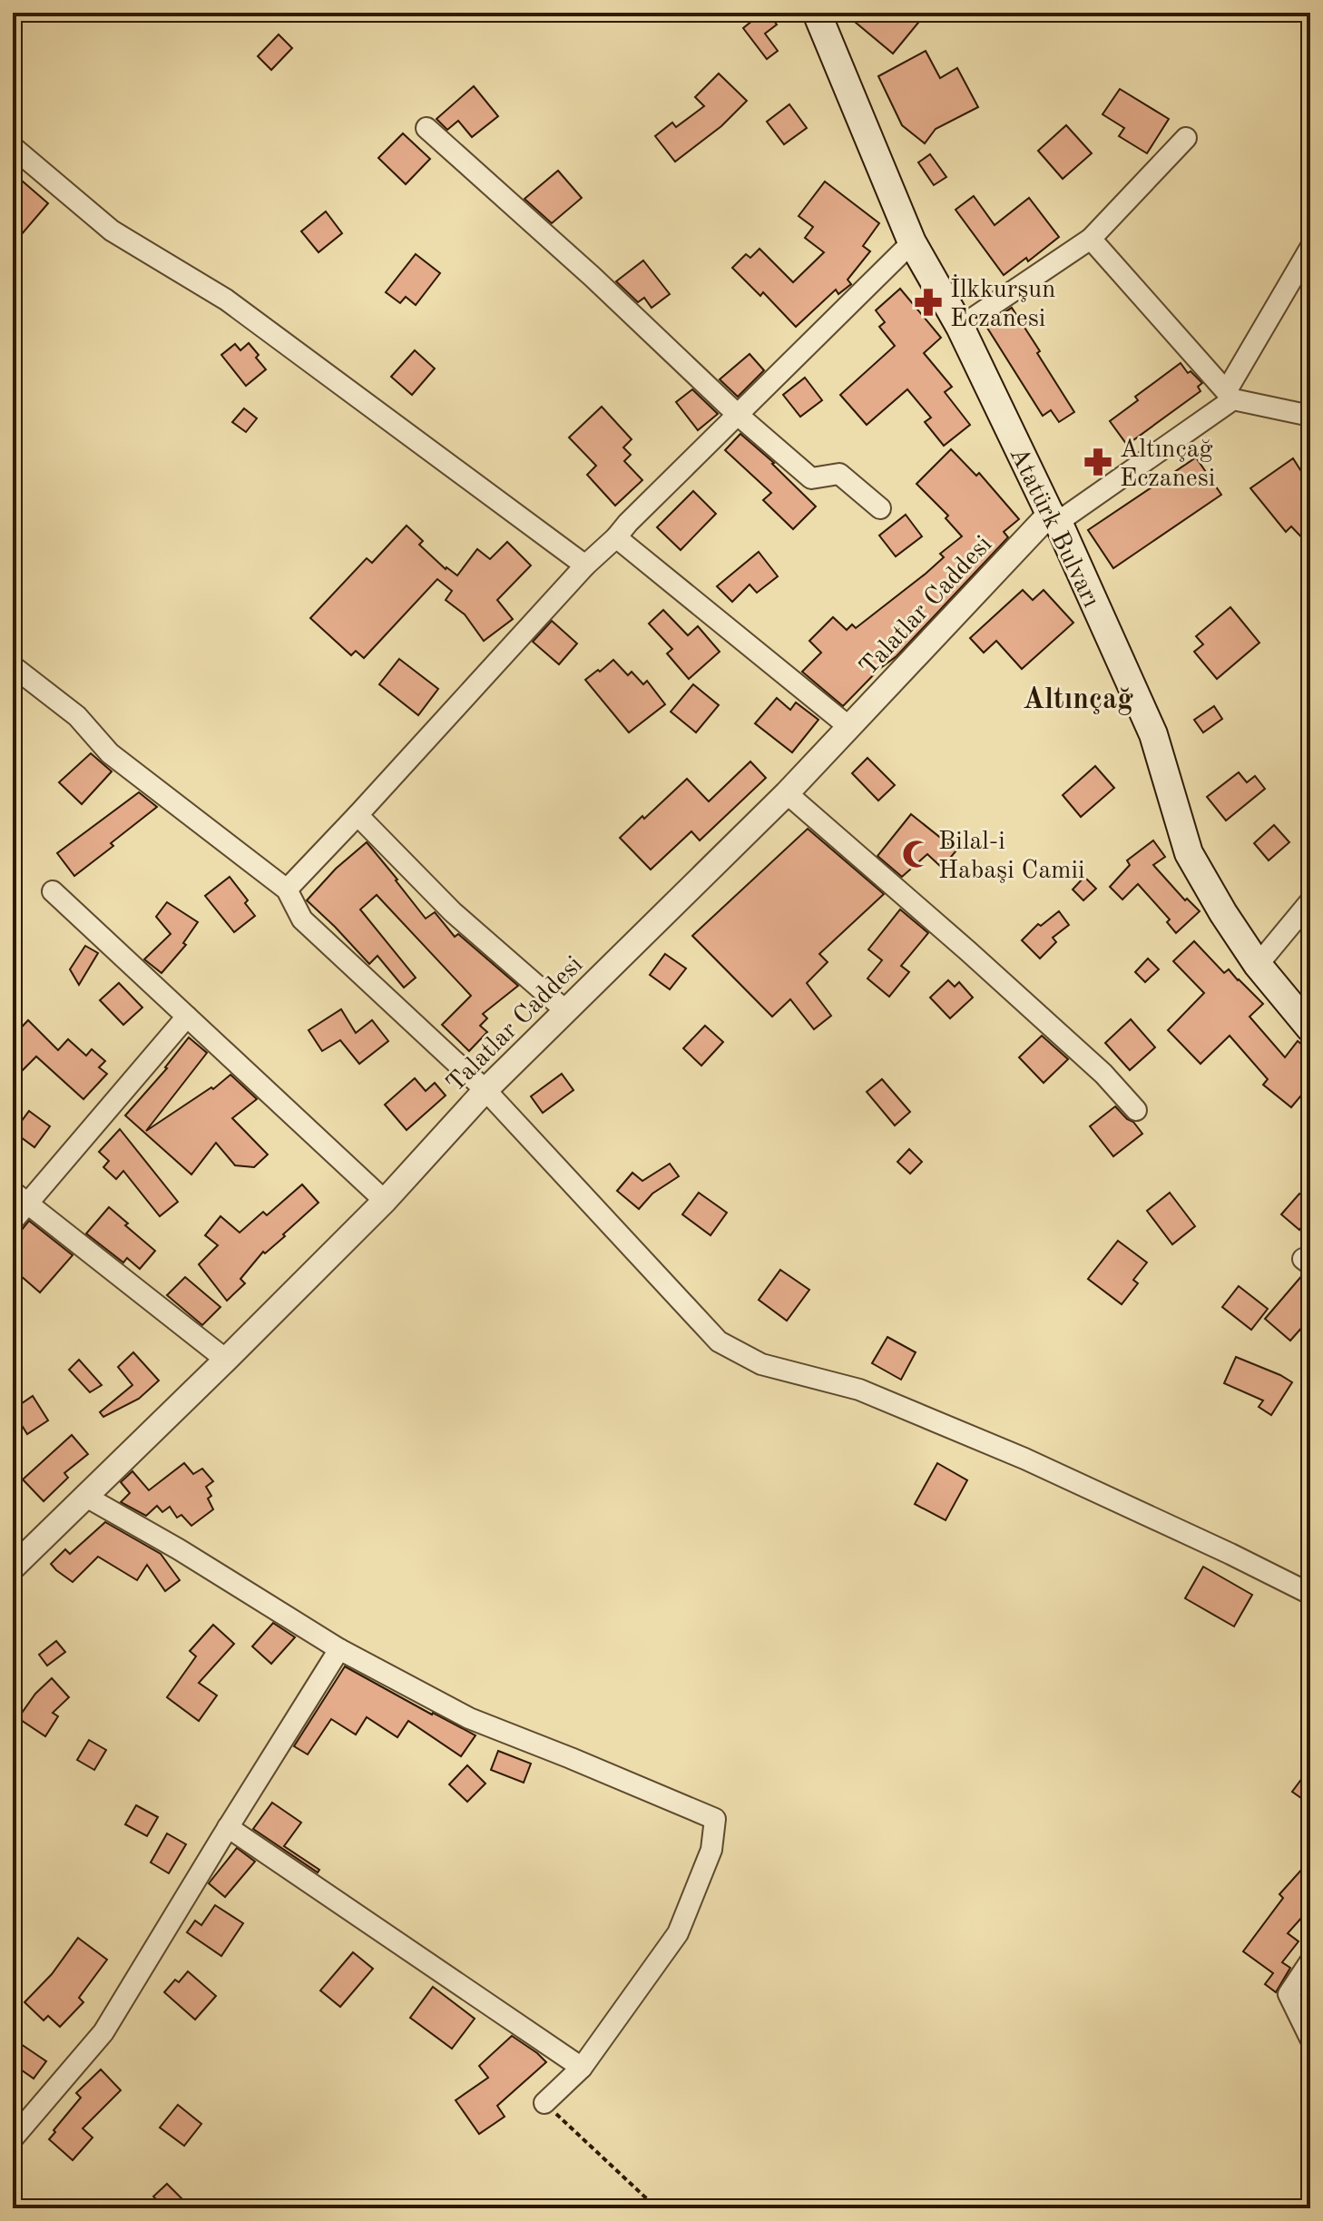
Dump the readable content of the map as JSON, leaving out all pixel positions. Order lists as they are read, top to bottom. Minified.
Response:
{"streets":{"main road":["Atatürk Bulvarı"],"street":["Talatlar Caddesi"]},"crossings":[["Atatürk Bulvarı","Talatlar Caddesi"]],"districts":["Altınçağ"],"places":{"pharmacy":["İlkkurşun Eczanesi","Altınçağ Eczanesi"],"mosque":["Bilal-i Habaşi Camii"]}}
